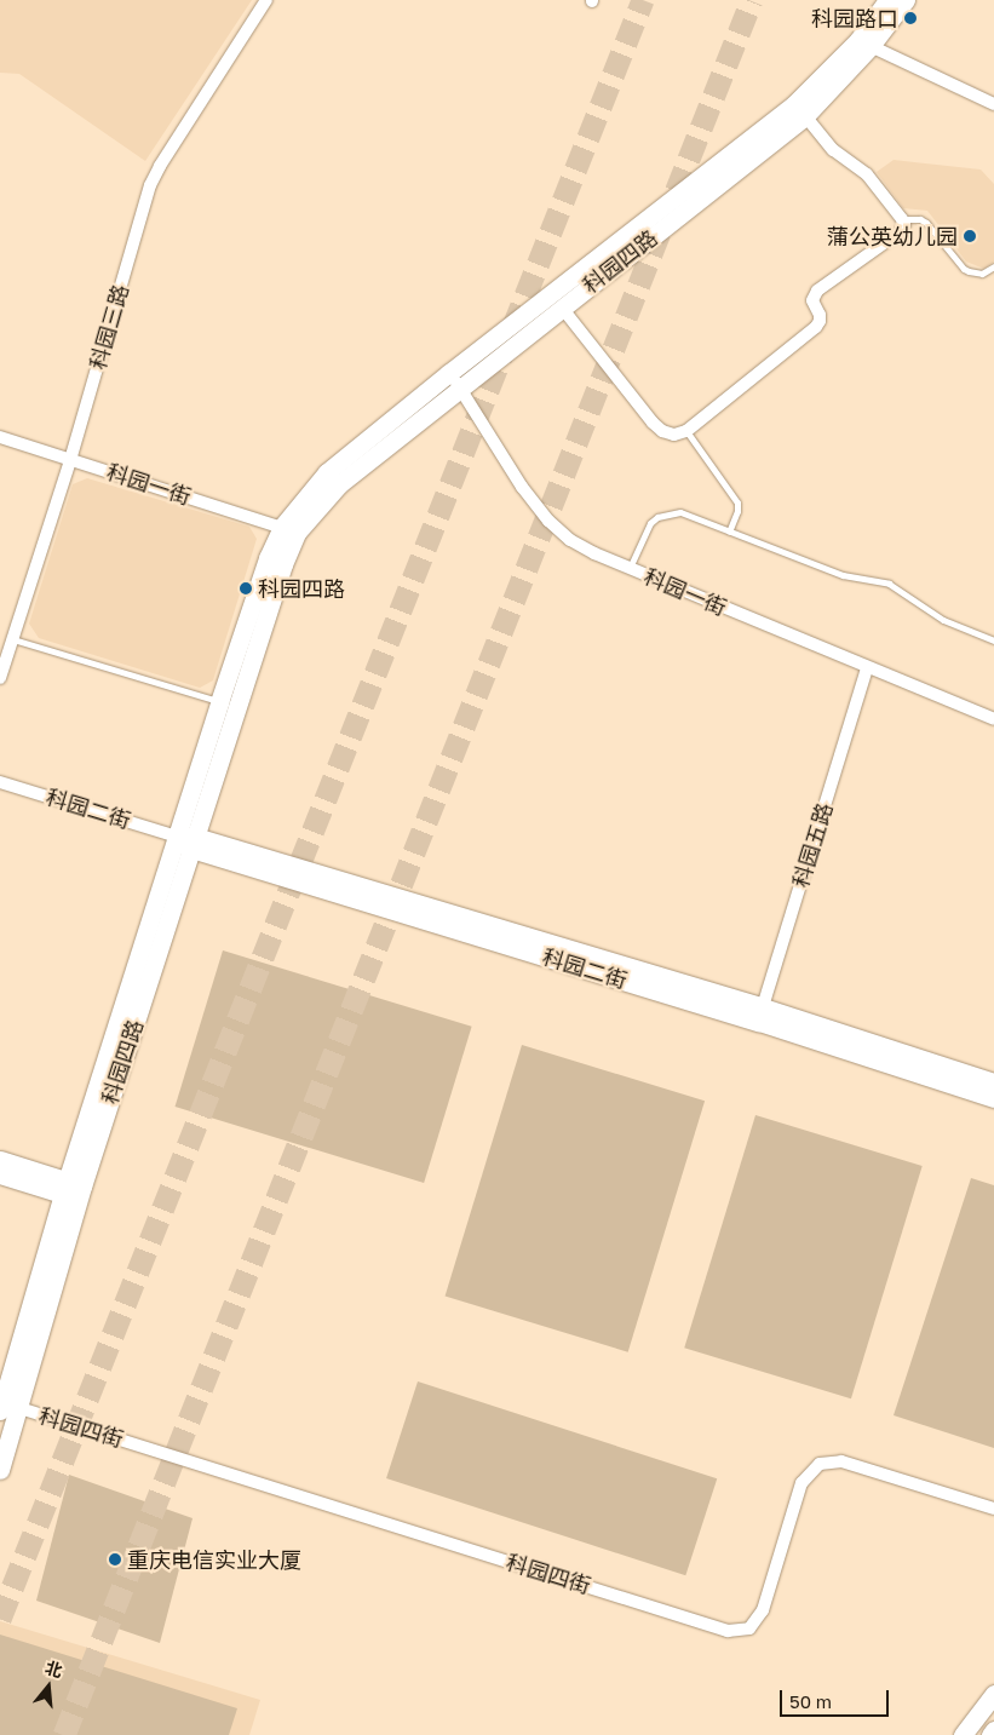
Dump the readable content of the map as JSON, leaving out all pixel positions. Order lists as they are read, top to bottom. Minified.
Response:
{"streets":{"main road":["科园四路","科园二街"],"street":["科园三路","科园一街","科园五路","科园四街"]},"crossings":[["科园四路","科园一街"],["科园四路","科园二街"],["科园四路","科园四街"],["科园三路","科园一街"],["科园一街","科园五路"],["科园二街","科园五路"]],"places":["科园路口","蒲公英幼儿园","科园四路","重庆电信实业大厦"],"scale_bar":"50 m","north":"top"}
